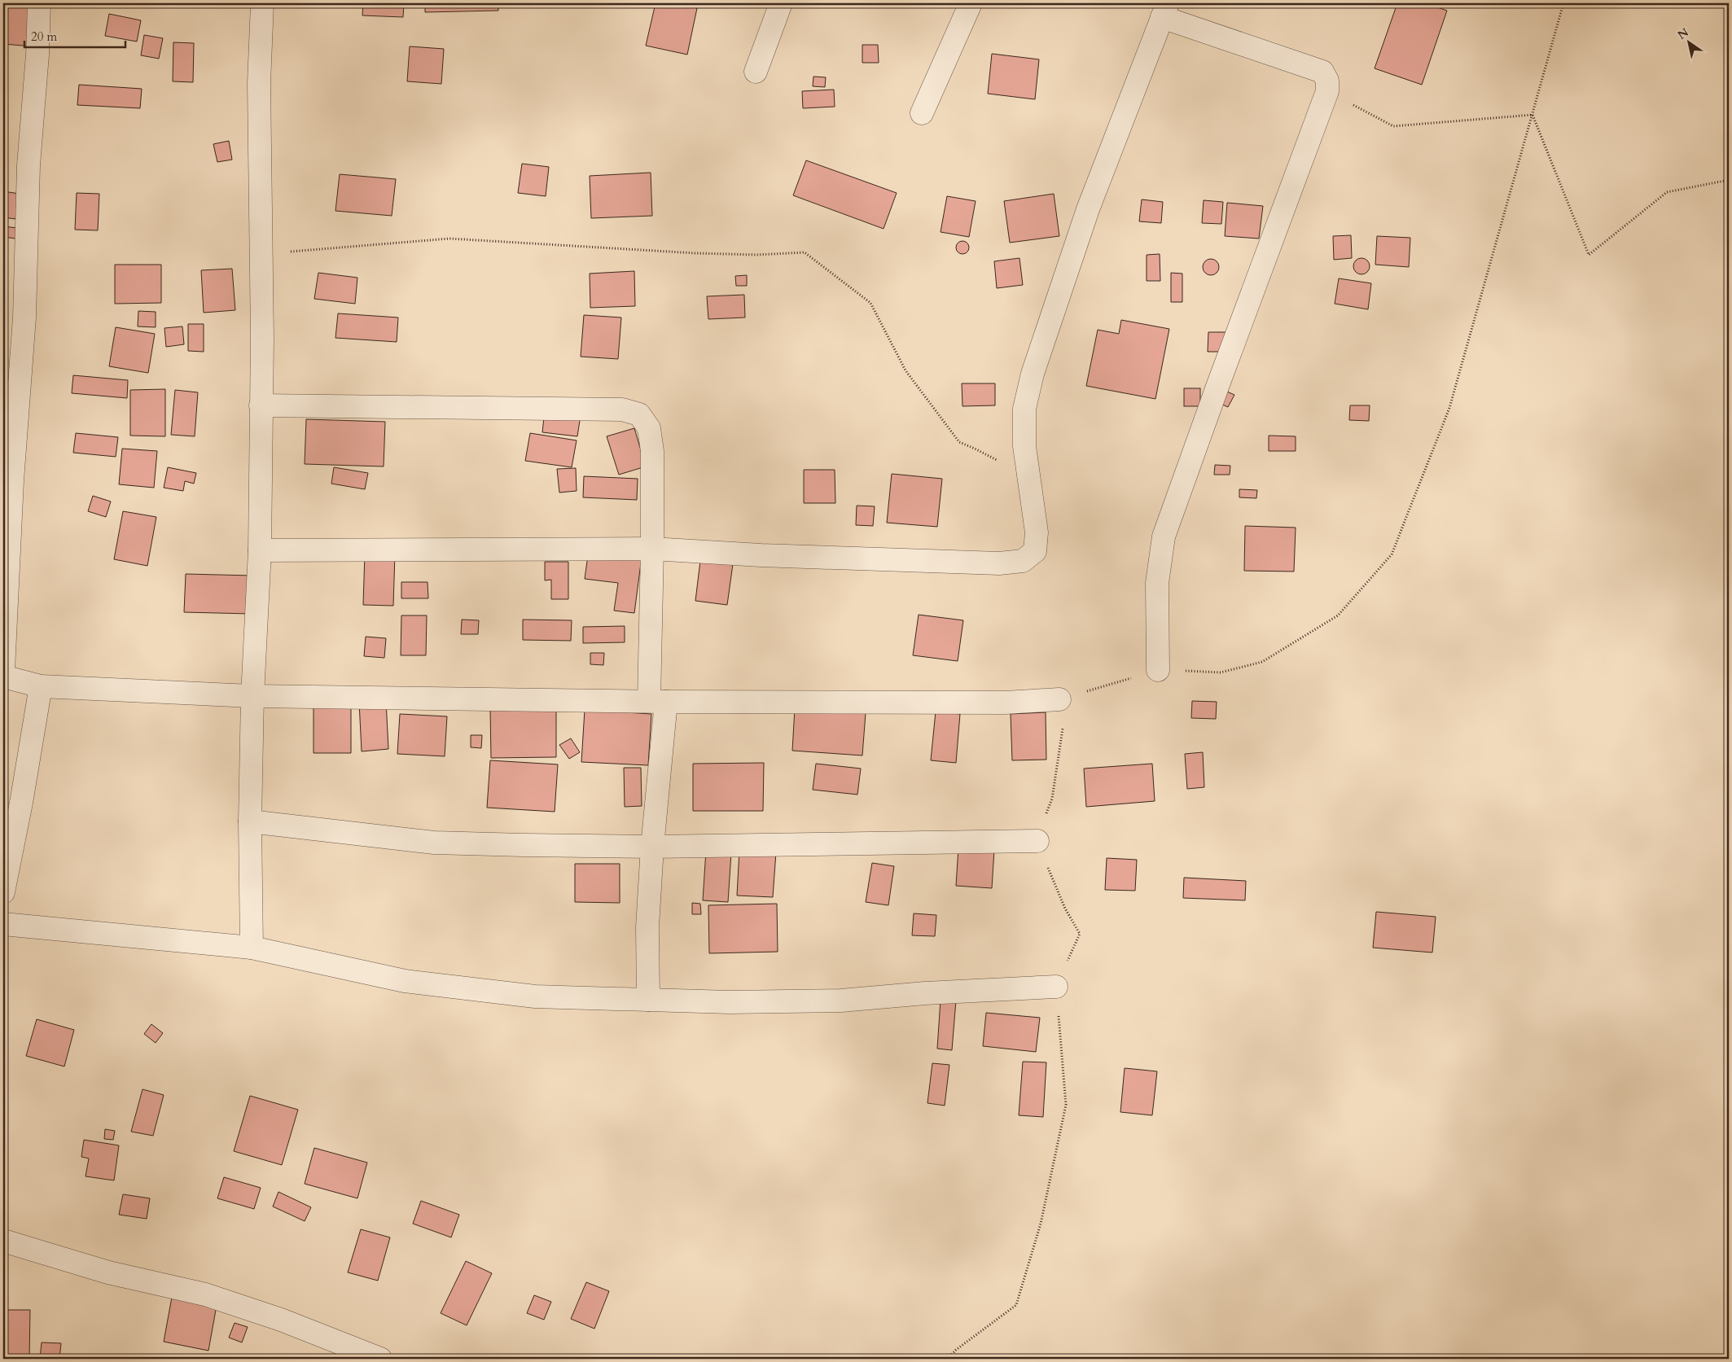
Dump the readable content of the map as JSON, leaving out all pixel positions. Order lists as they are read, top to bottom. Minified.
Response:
{"scale_bar":"20 m","north":"top left"}
